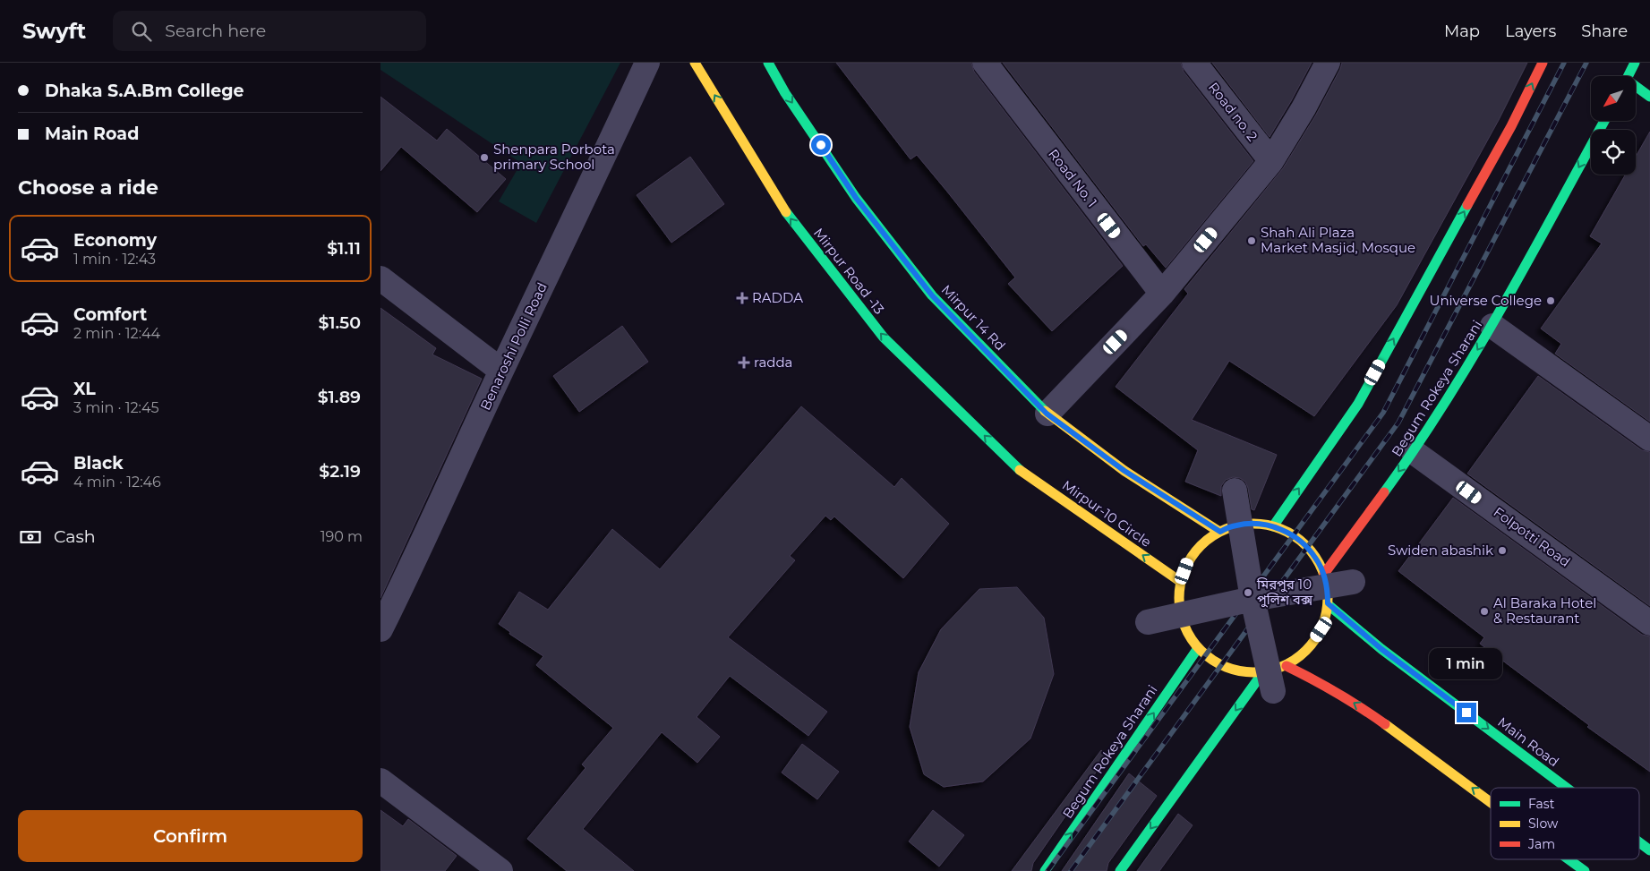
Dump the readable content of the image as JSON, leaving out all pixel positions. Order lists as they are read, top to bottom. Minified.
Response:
{"streets":{"main road":["Mirpur Road -13","Mirpur 14 Rd","Begum Rokeya Sharani","Mirpur-10 Circle","Main Road"],"street":["Road no. 2","Road No. 1","Benaroshi Polli Road","Folpotti Road"]},"crossings":[["Mirpur Road -13","Mirpur-10 Circle"],["Mirpur 14 Rd","Begum Rokeya Sharani"],["Mirpur 14 Rd","Mirpur-10 Circle"],["Mirpur 14 Rd","Main Road"],["Begum Rokeya Sharani","Mirpur-10 Circle"],["Begum Rokeya Sharani","Folpotti Road"],["Begum Rokeya Sharani","Main Road"],["Mirpur-10 Circle","Main Road"]],"one_way":["Mirpur Road -13","Mirpur 14 Rd","Mirpur-10 Circle"],"places":{"other":["Shenpara Porbota primary School","Shah Ali Plaza Market Masjid, Mosque","Universe College","Swiden abashik","মিরপুর 10 পুলিশ বক্স","Al Baraka Hotel & Restaurant"],"health":["RADDA","radda"]},"legend":["Fast","Slow","Jam"],"north":"bottom left","page":{"header":"Swyft","search":"Search here","nav":["Map","Layers","Share"],"banner":["Dhaka S.A.Bm College","Main Road"],"heading":"Choose a ride","list":[{"name":"Economy","note":"1 min · 12:43","value":"$1.11"},{"name":"Comfort","note":"2 min · 12:44","value":"$1.50"},{"name":"XL","note":"3 min · 12:45","value":"$1.89"},{"name":"Black","note":"4 min · 12:46","value":"$2.19"}],"pay":["Cash","190 m"],"bubble":"1 min","buttons":"Confirm"}}
